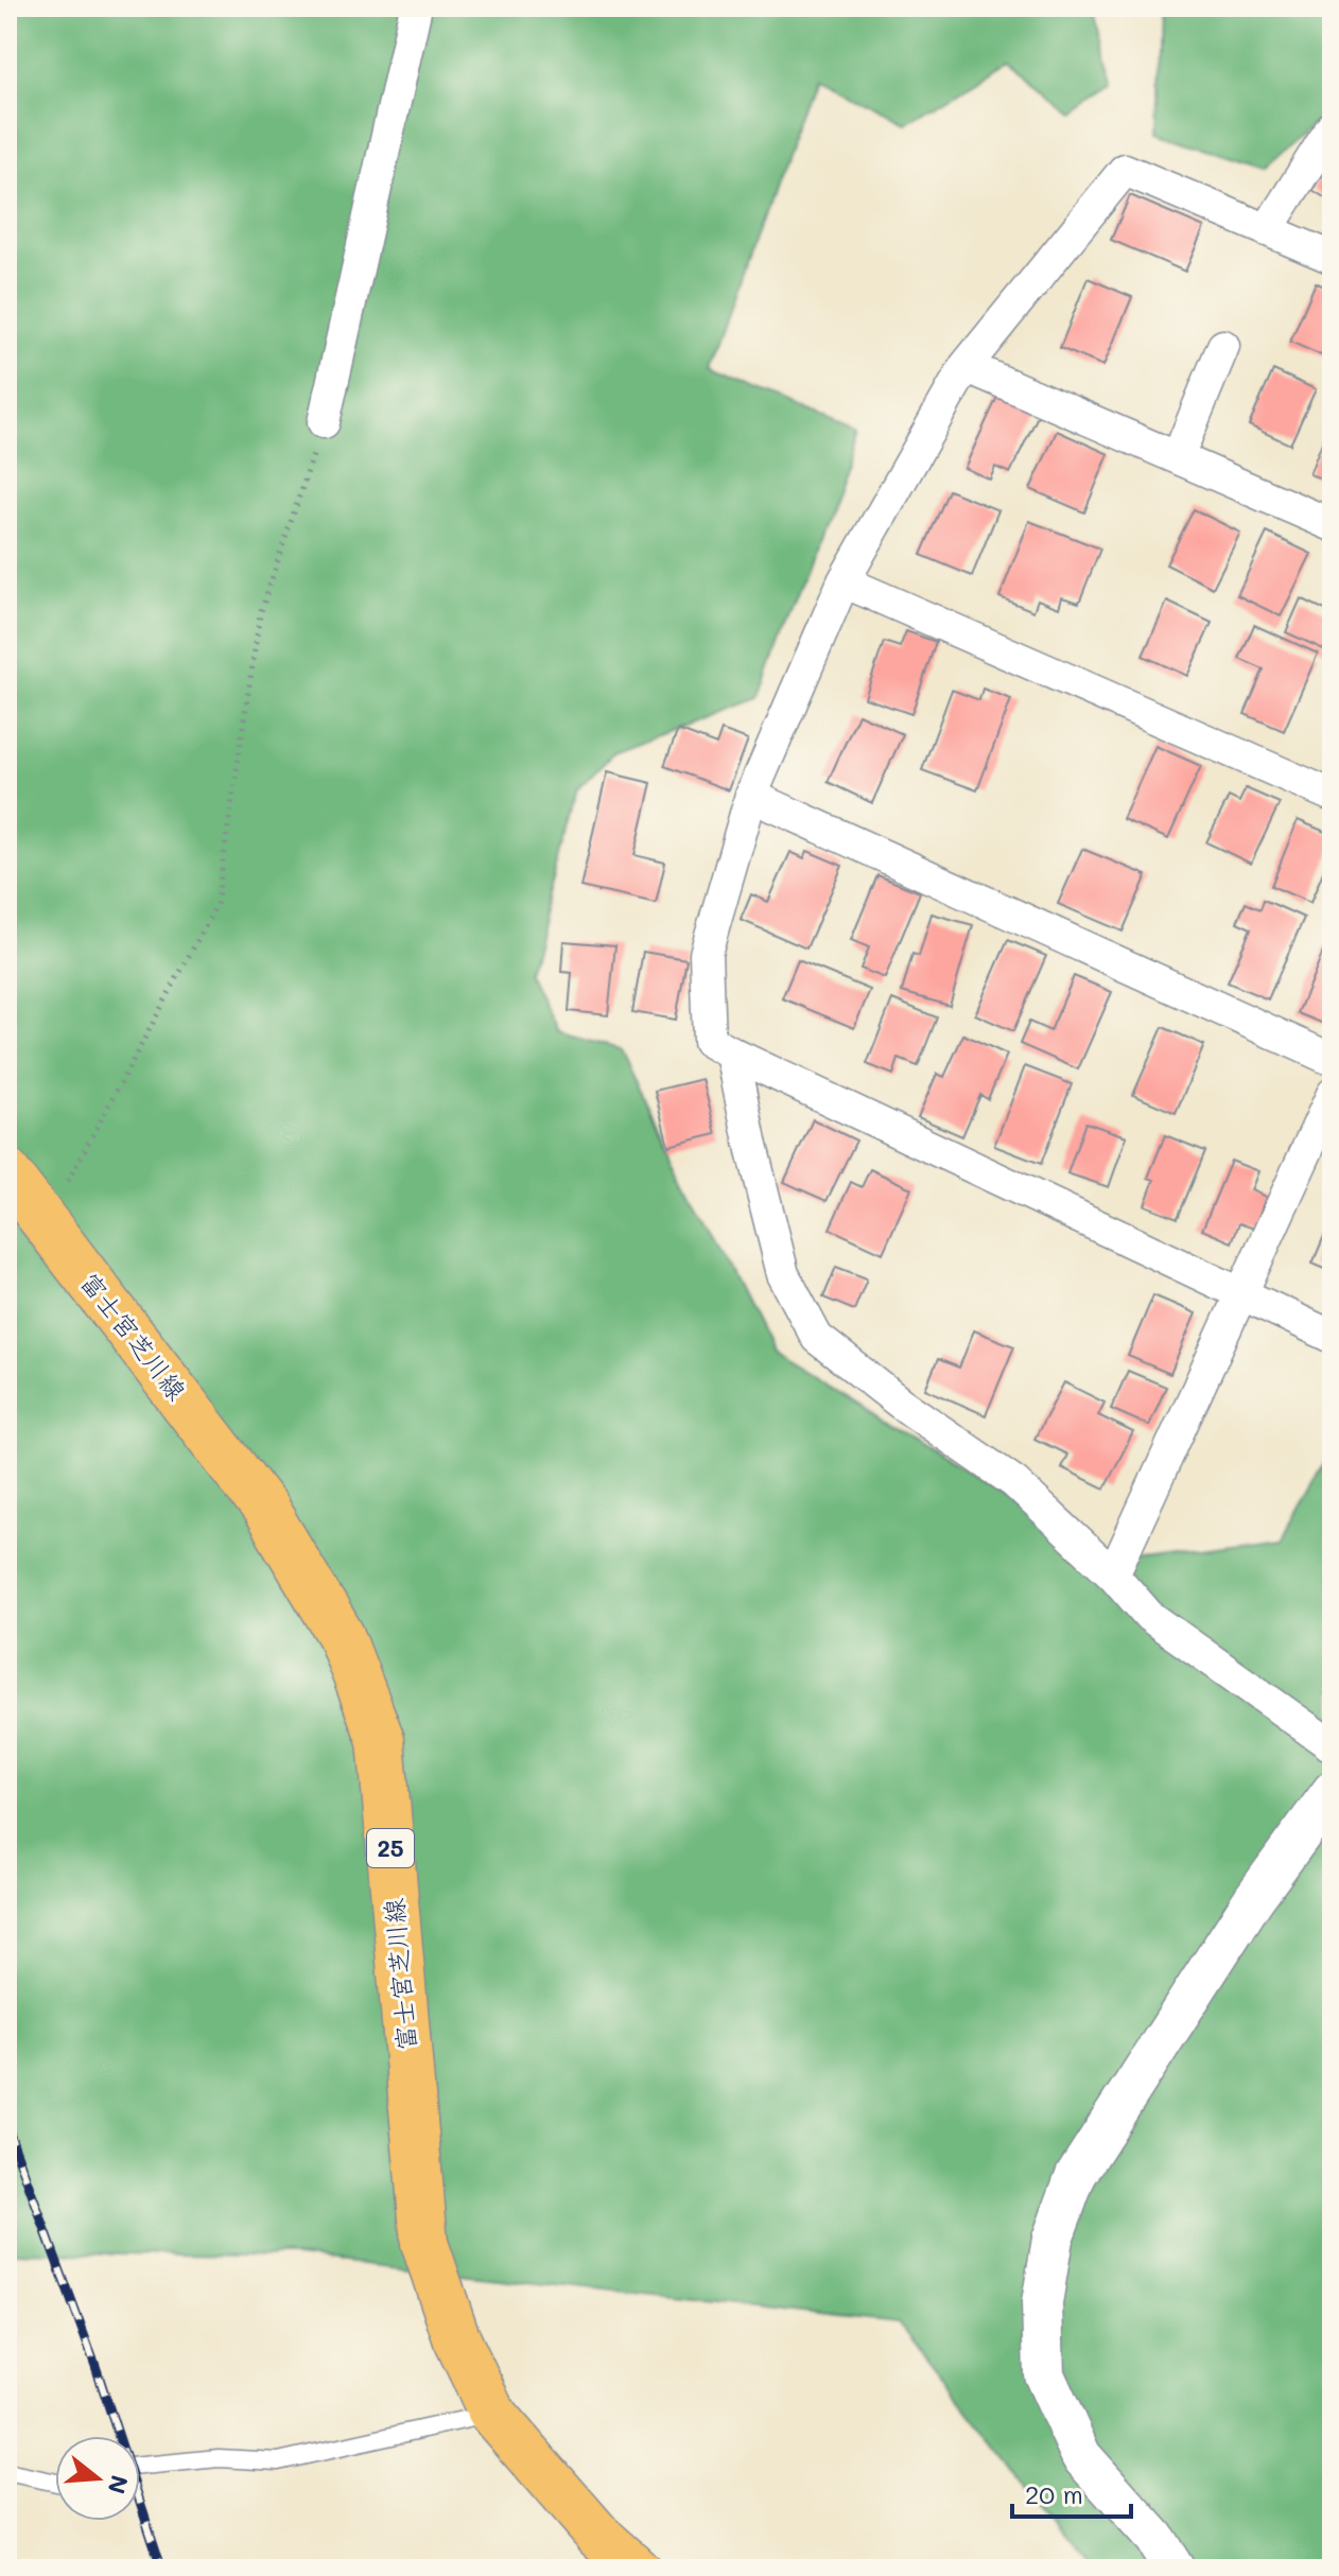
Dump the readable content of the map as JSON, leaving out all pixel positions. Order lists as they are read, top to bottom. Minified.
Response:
{"streets":{"main road":["富士宮芝川線","25"]},"scale_bar":"20 m","north":"right"}
